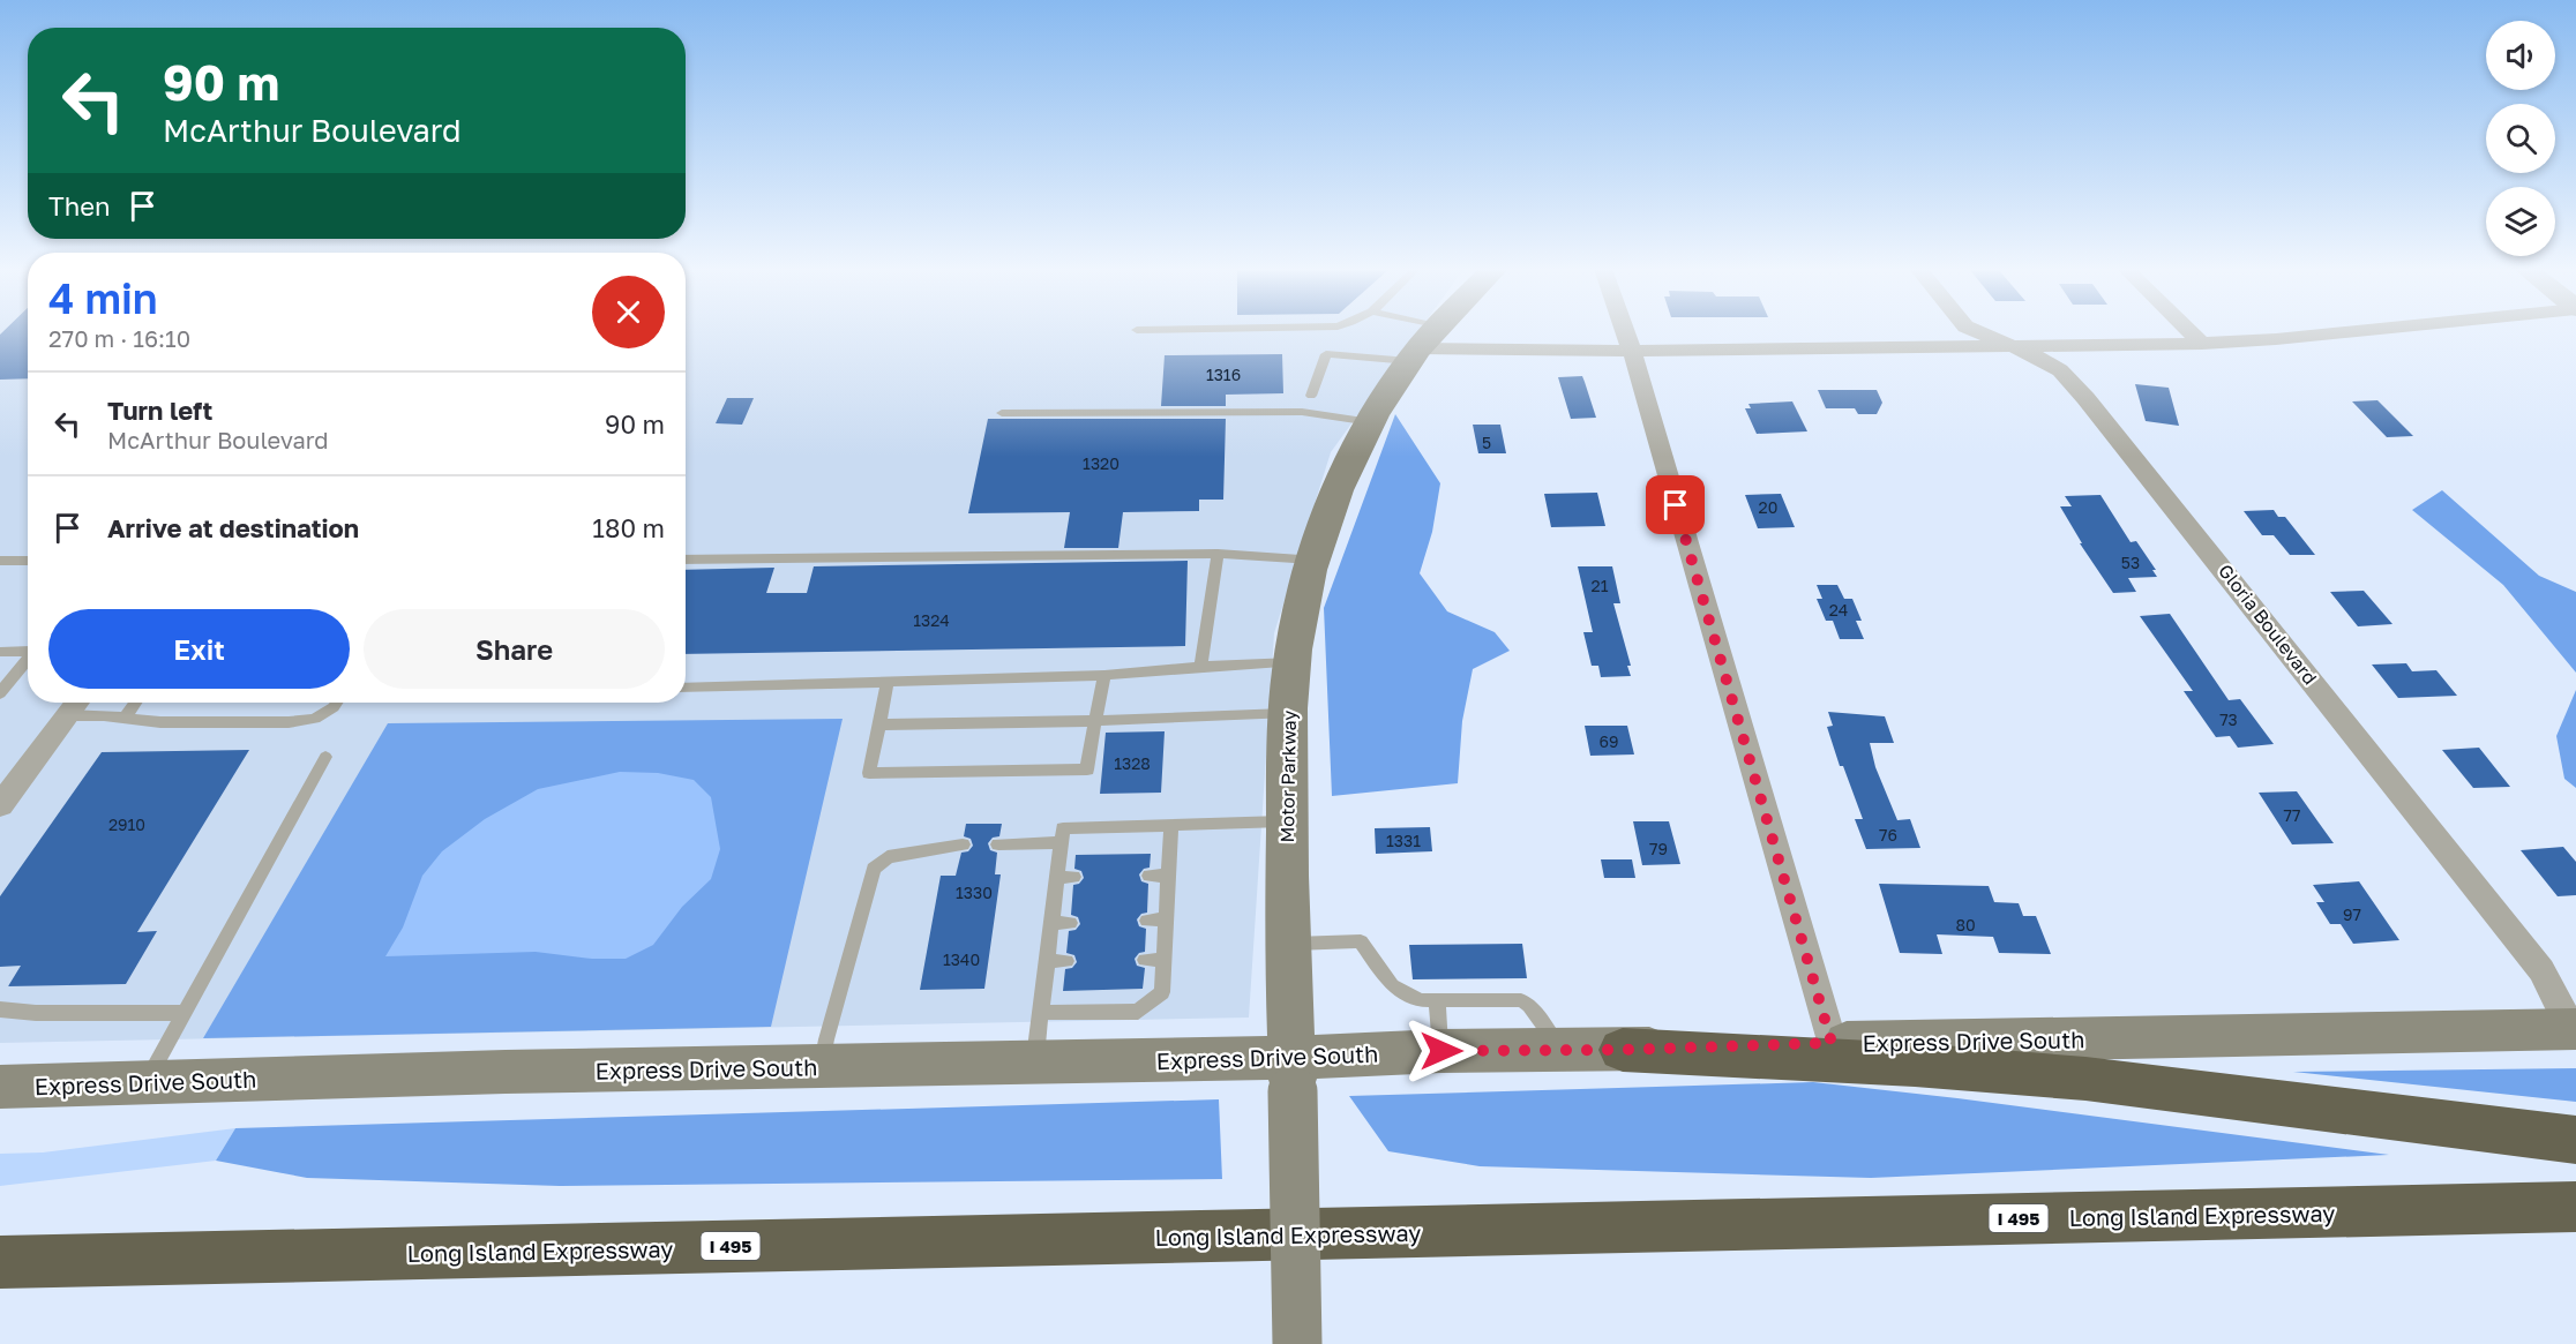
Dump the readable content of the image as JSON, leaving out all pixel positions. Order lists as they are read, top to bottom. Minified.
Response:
{"streets":{"highway":["Long Island Expressway","I 495"],"main road":["Motor Parkway","Express Drive South"],"street":["Gloria Boulevard"]},"crossings":[["Gloria Boulevard","Express Drive South"],["Motor Parkway","Express Drive South"]],"house_numbers":["1316","5","1320","20","53","21","24","1324","73","69","1328","77","2910","76","1331","79","1330","97","80","1340"],"page":{"turn":["90 m","McArthur Boulevard"],"then":"Then","heading":["4 min","270 m · 16:10"],"list":[{"name":"Turn left","note":"McArthur Boulevard","value":"90 m"},{"name":"Arrive at destination","value":"180 m"}],"buttons":["Exit","Share"]}}
